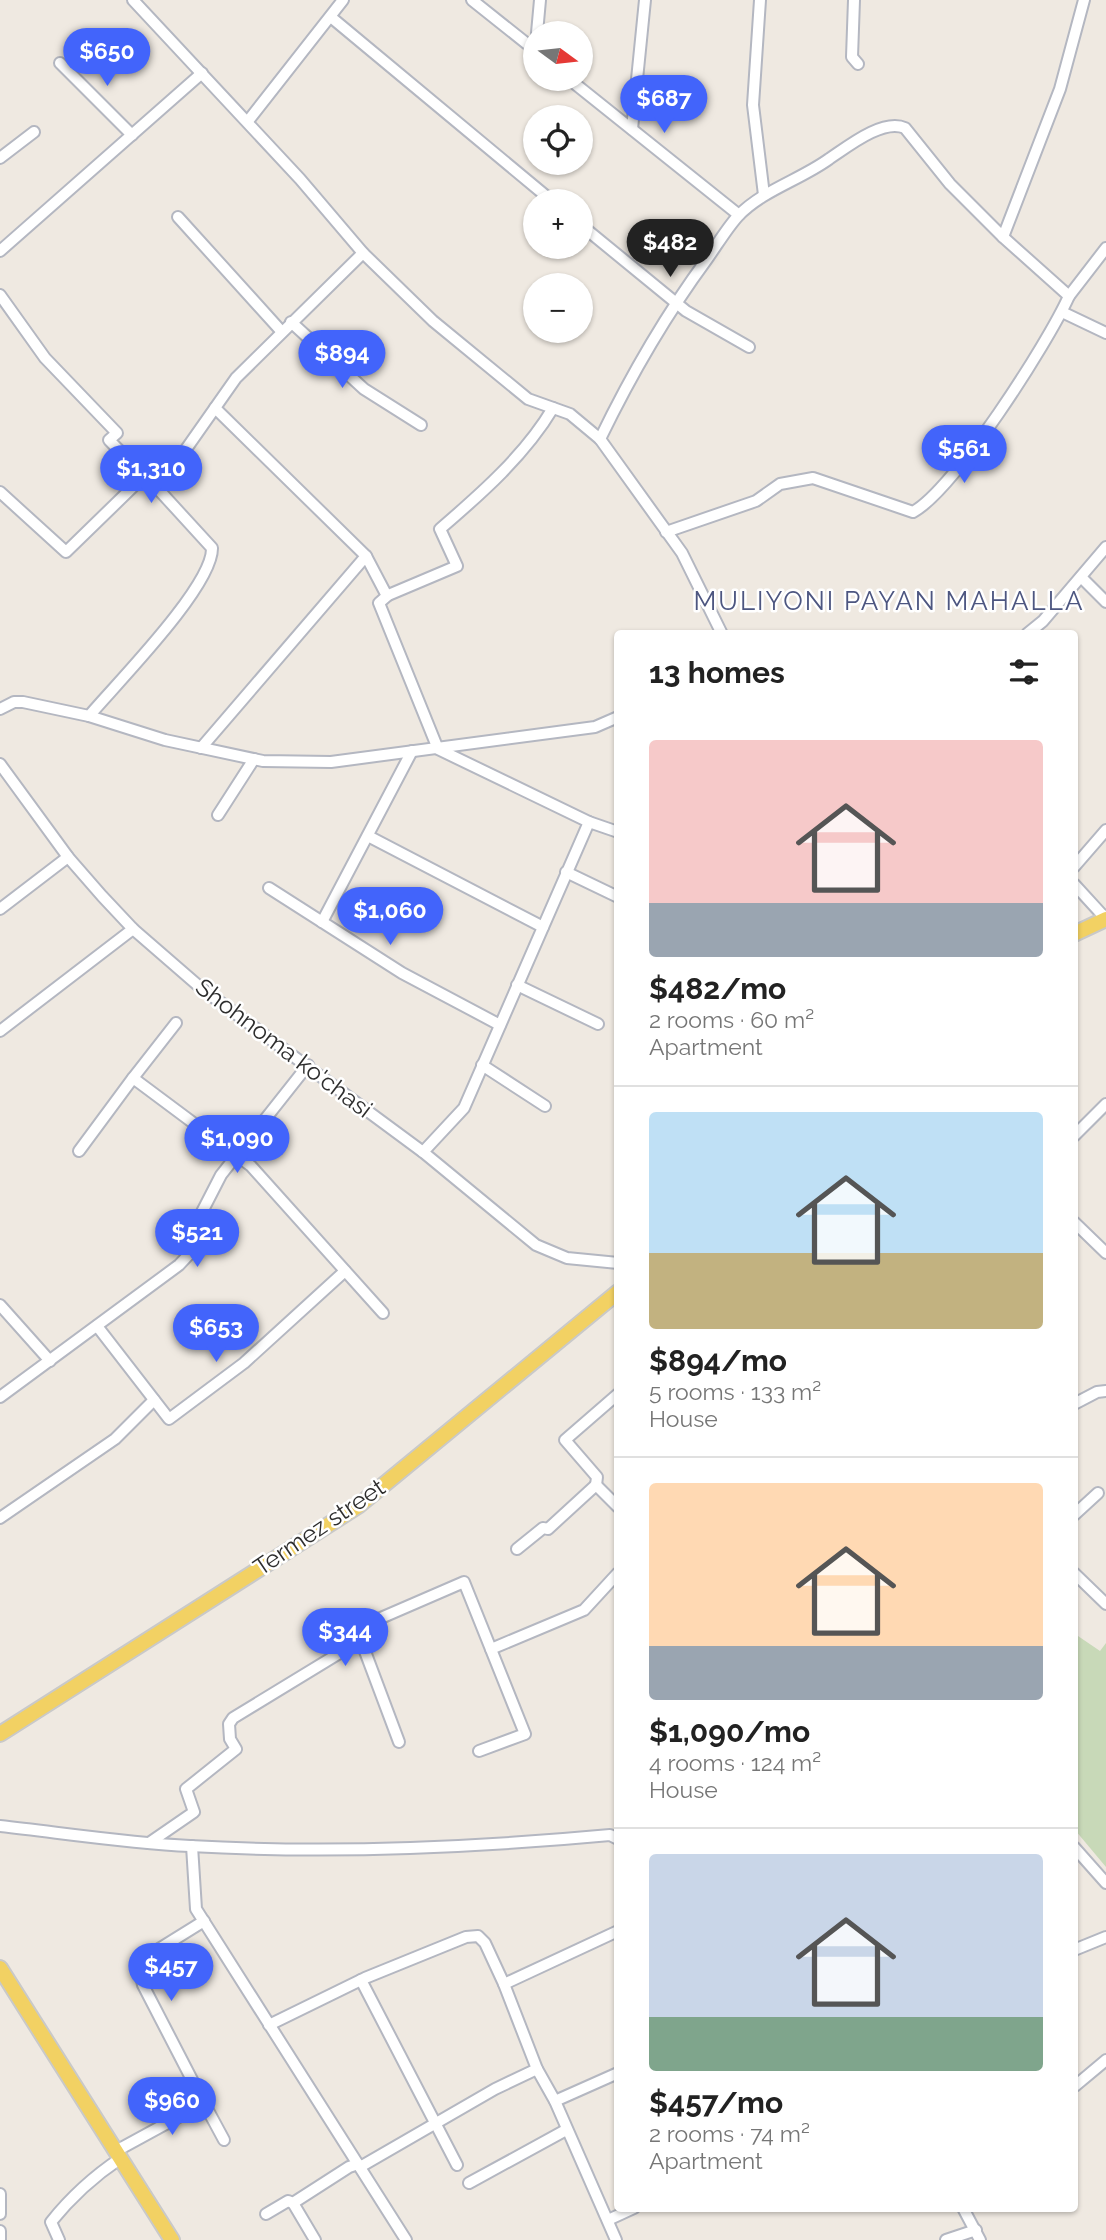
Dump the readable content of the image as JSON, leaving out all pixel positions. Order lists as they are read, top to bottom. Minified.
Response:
{"streets":{"main road":["Termez street"],"street":["Shohnoma ko'chasi"]},"districts":["MULIYONI PAYAN MAHALLA"],"north":"right","page":{"map_buttons":["+","−"],"price":["$650","$687","$482","$894","$561","$1,310","$1,060","$1,090","$521","$653","$344","$457","$960"],"heading":"13 homes","list":[{"name":"$482/mo","note":"2 rooms · 60 m² · Apartment"},{"name":"$894/mo","note":"5 rooms · 133 m² · House"},{"name":"$1,090/mo","note":"4 rooms · 124 m² · House"},{"name":"$457/mo","note":"2 rooms · 74 m² · Apartment"}]}}
